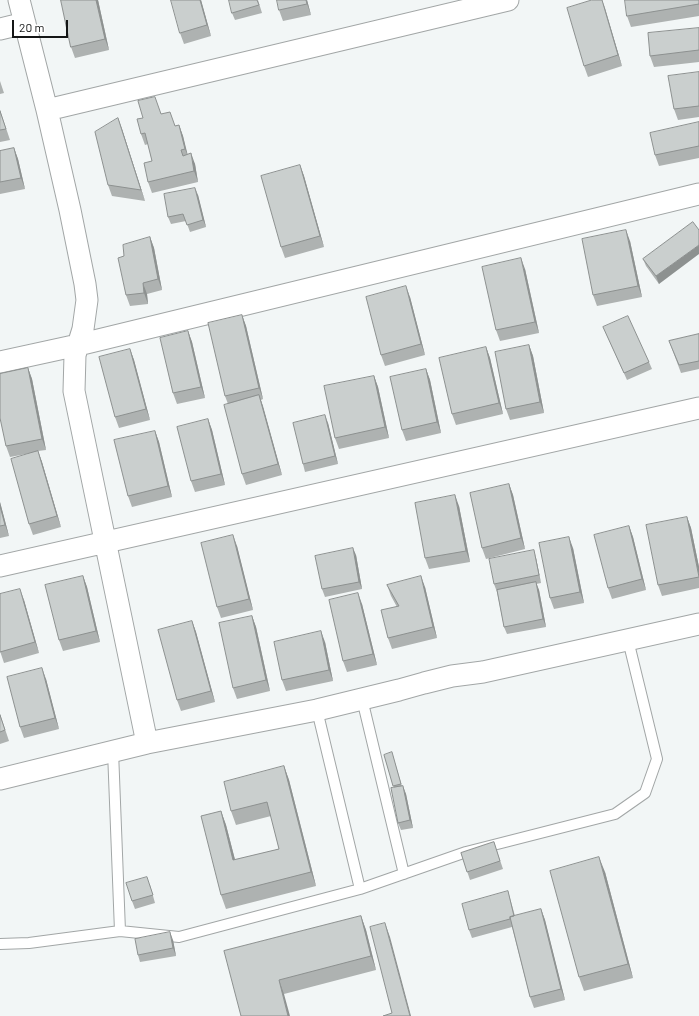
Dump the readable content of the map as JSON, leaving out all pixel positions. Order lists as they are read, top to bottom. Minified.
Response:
{"scale_bar":"20 m"}
